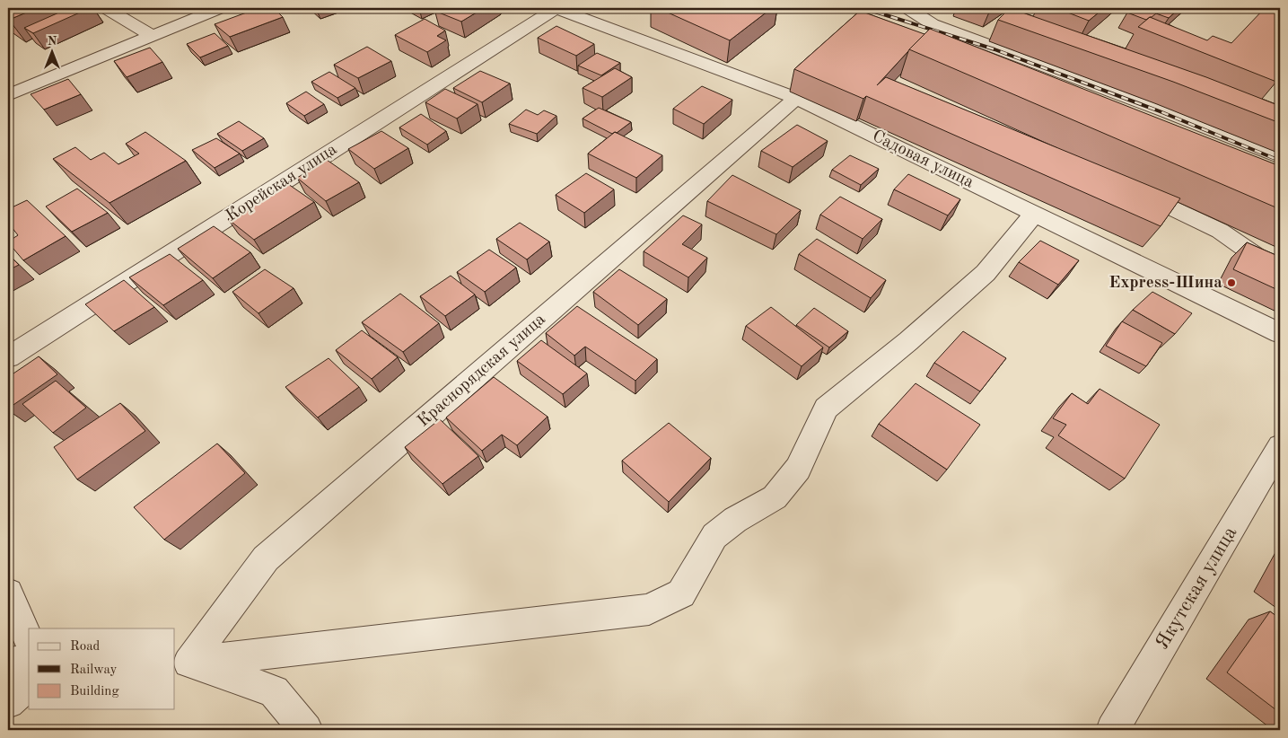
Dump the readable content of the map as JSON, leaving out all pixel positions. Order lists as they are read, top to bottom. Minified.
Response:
{"streets":{"street":["Садовая улица","Корейская улица","Краснорядская улица","Якутская улица"]},"crossings":[["Садовая улица","Корейская улица"],["Садовая улица","Краснорядская улица"]],"places":["Express-Шина"],"legend":["Road","Railway","Building"],"north":"top"}
